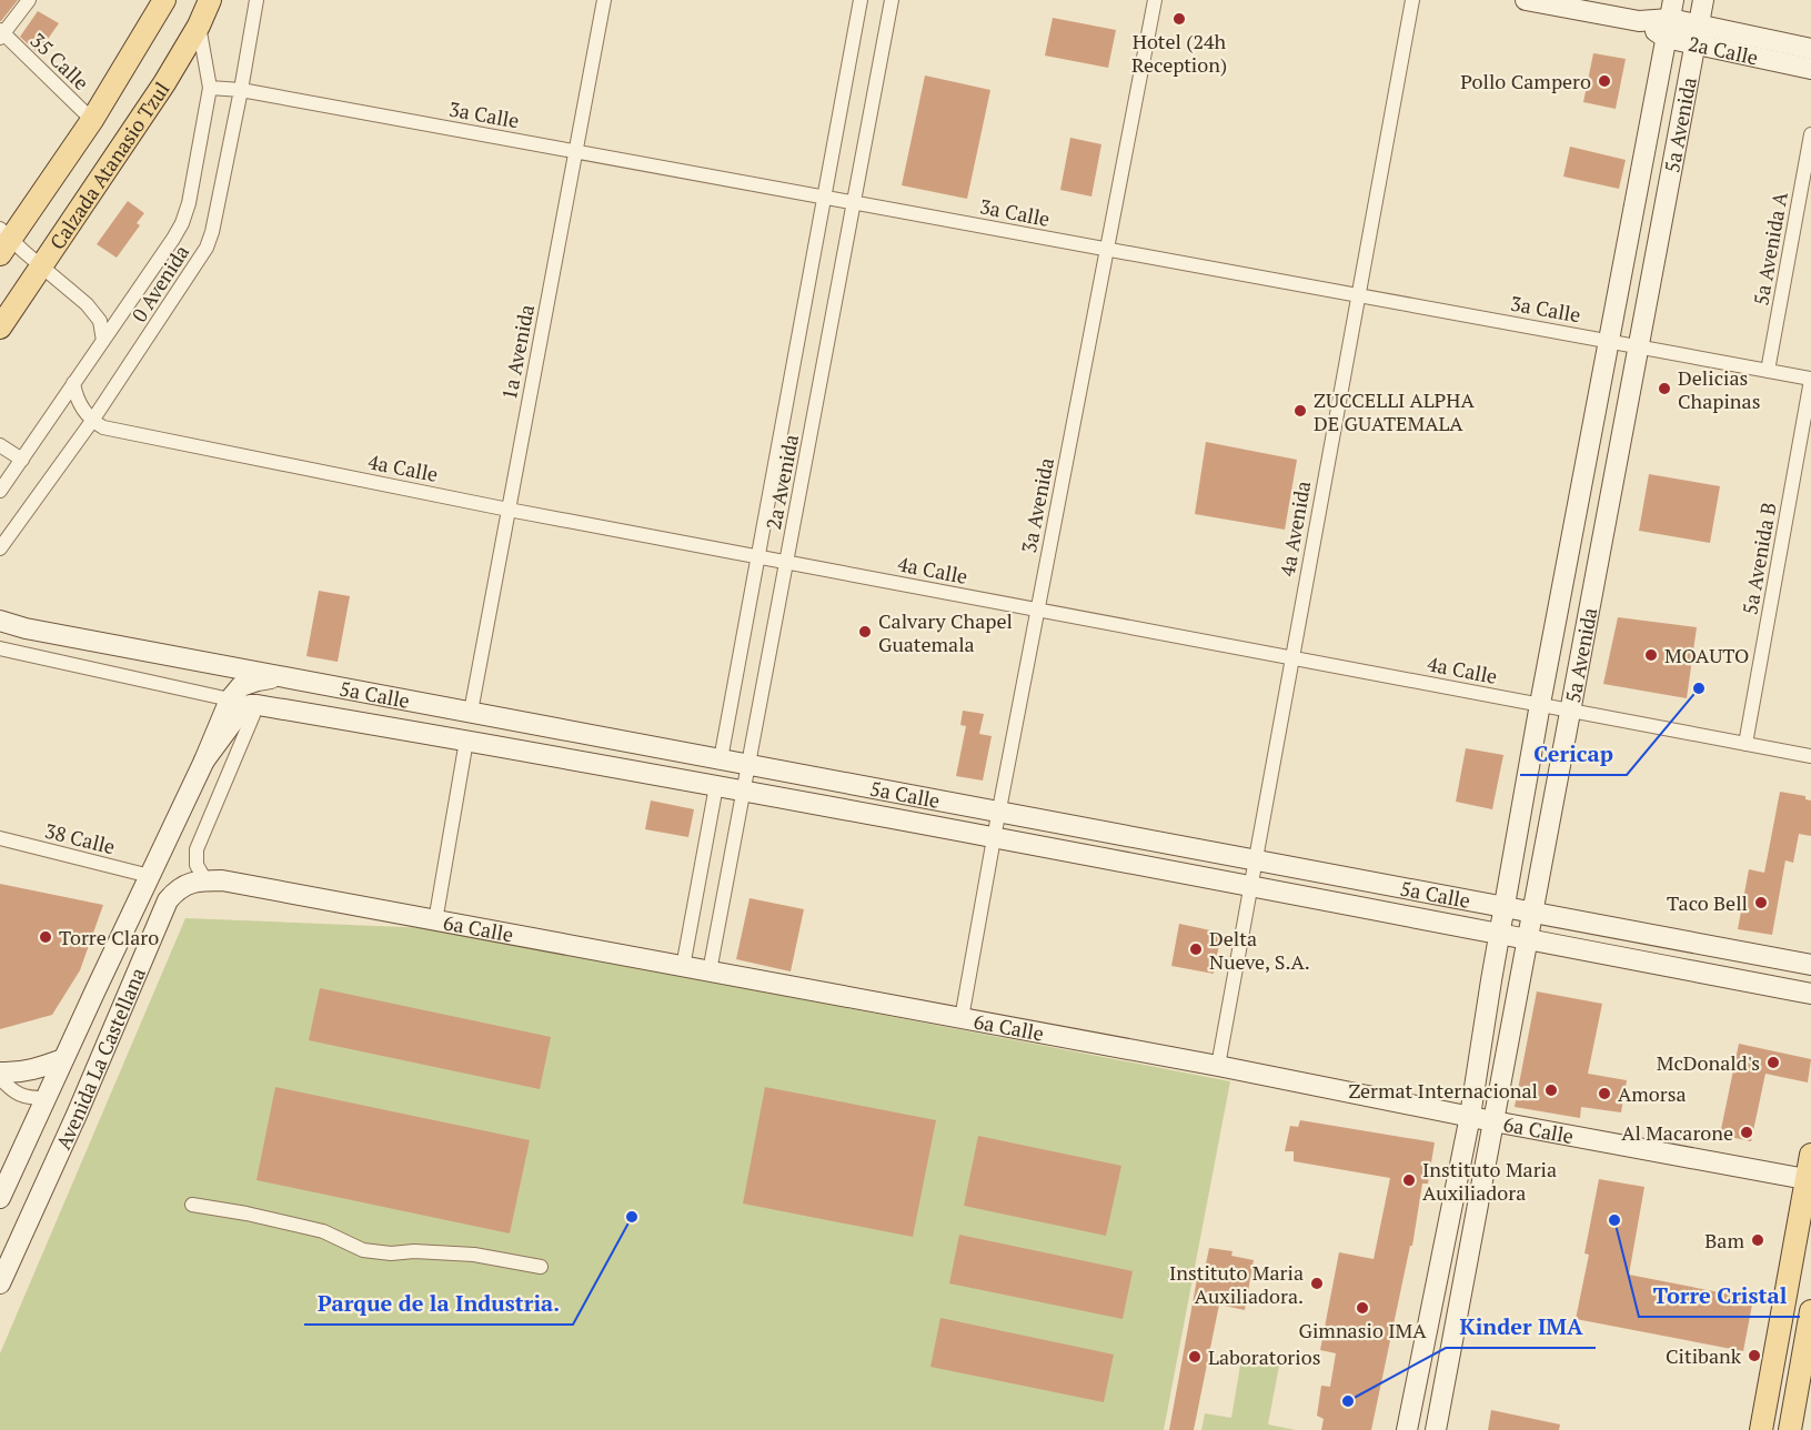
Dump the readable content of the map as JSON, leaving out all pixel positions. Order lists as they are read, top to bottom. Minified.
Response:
{"streets":{"main road":["2a Calle","5a Avenida","Calzada Atanasio Tzul","5a Calle","6a Calle","Avenida La Castellana"],"street":["35 Calle","3a Calle","5a Avenida A","0 Avenida","1a Avenida","4a Calle","2a Avenida","3a Avenida","4a Avenida","5a Avenida B","38 Calle"]},"crossings":[["2a Calle","5a Avenida"],["35 Calle","Calzada Atanasio Tzul"],["3a Calle","5a Avenida"],["3a Calle","5a Avenida A"],["3a Calle","0 Avenida"],["3a Calle","1a Avenida"],["3a Calle","2a Avenida"],["3a Calle","3a Avenida"],["3a Calle","4a Avenida"],["3a Calle","5a Avenida B"],["5a Avenida","4a Calle"],["5a Avenida","5a Calle"],["5a Avenida","6a Calle"],["Calzada Atanasio Tzul","0 Avenida"],["0 Avenida","4a Calle"],["1a Avenida","4a Calle"],["1a Avenida","5a Calle"],["4a Calle","2a Avenida"],["4a Calle","3a Avenida"],["4a Calle","4a Avenida"],["4a Calle","5a Avenida B"],["2a Avenida","5a Calle"],["2a Avenida","6a Calle"],["3a Avenida","5a Calle"],["3a Avenida","6a Calle"],["4a Avenida","5a Calle"],["4a Avenida","6a Calle"],["5a Calle","Avenida La Castellana"],["38 Calle","Avenida La Castellana"],["6a Calle","Avenida La Castellana"]],"places":["Hotel (24h Reception)","Pollo Campero","Delicias Chapinas","ZUCCELLI ALPHA DE GUATEMALA","Calvary Chapel Guatemala","MOAUTO","Cericap","Taco Bell","Torre Claro","Delta Nueve, S.A.","McDonald's","Zermat Internacional","Amorsa","Al Macarone","Instituto Maria Auxiliadora","Parque de la Industria.","Torre Cristal","Bam","Instituto Maria Auxiliadora.","Gimnasio IMA","Citibank","Laboratorios","Kinder IMA"]}
